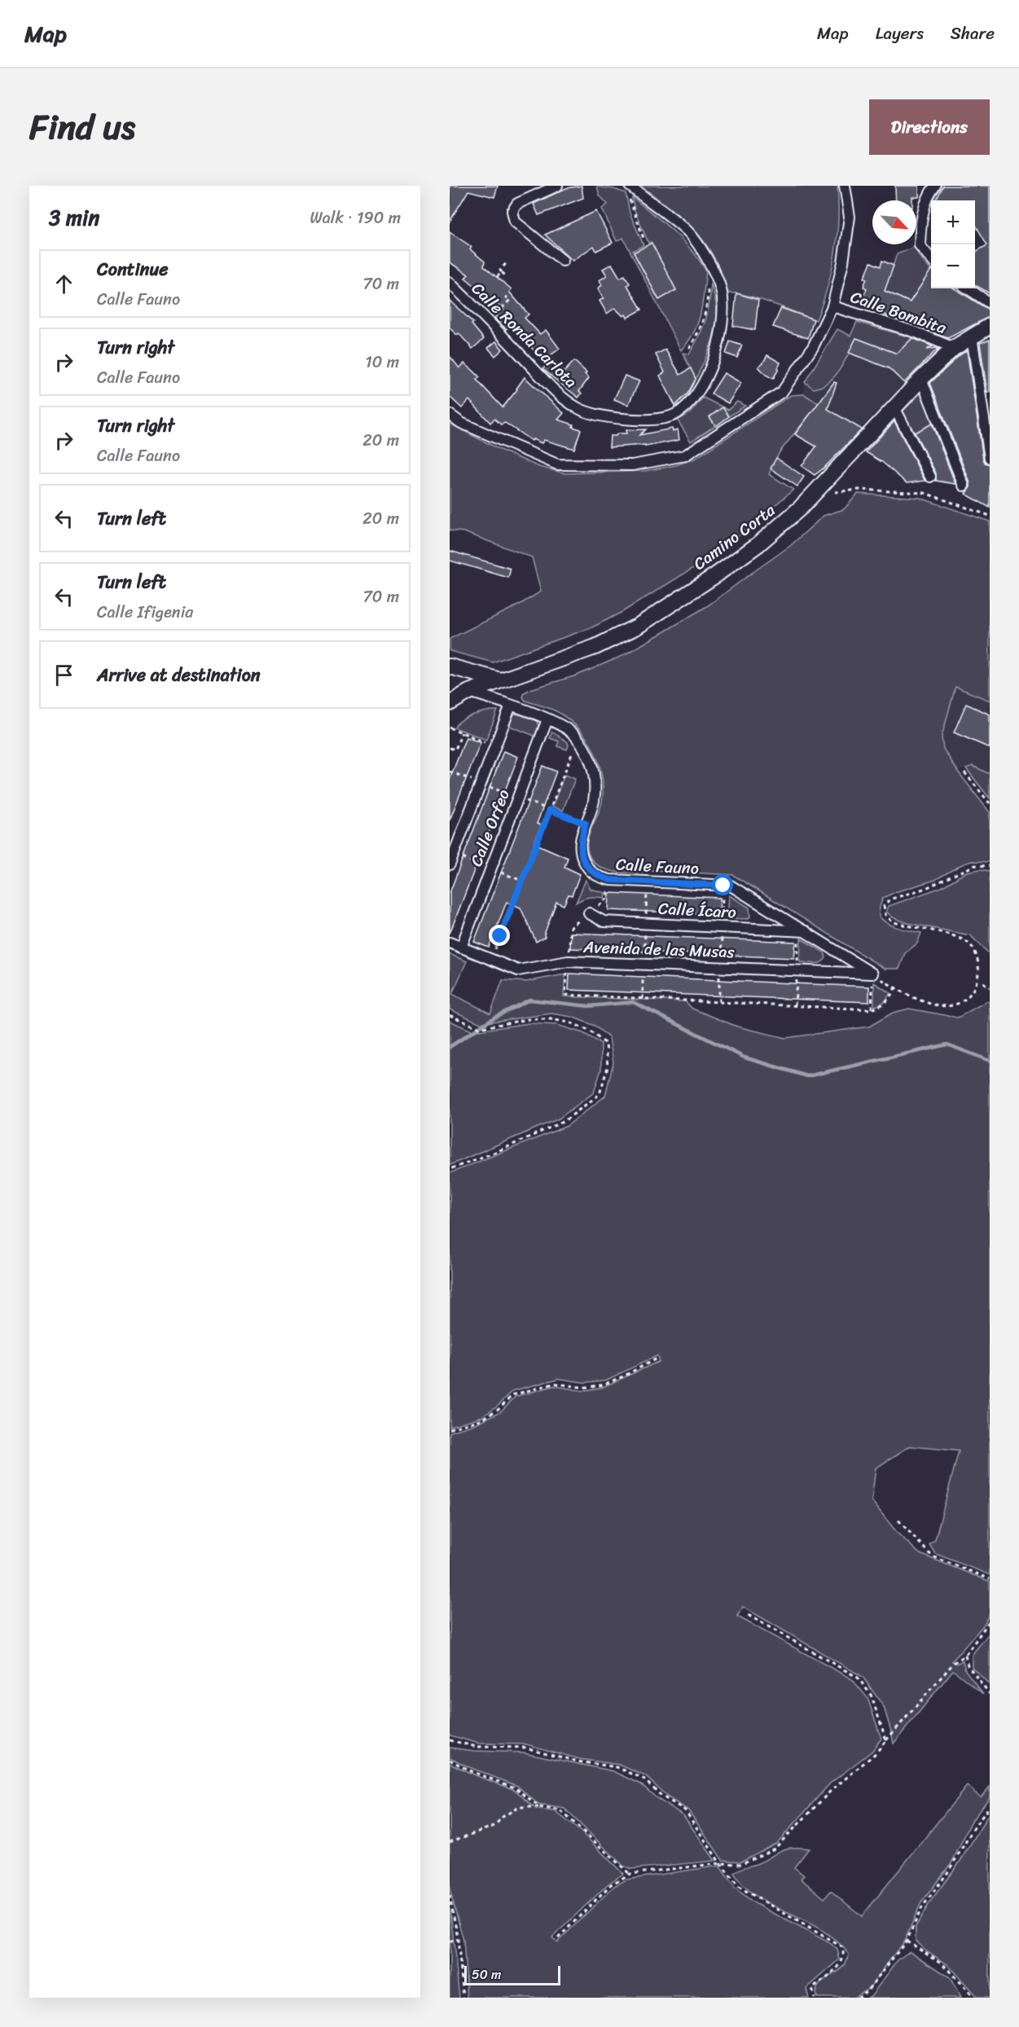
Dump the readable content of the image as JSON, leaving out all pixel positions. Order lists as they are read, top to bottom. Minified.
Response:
{"streets":{"street":["Calle Bombita","Calle Ronda Carlota","Camino Corta","Calle Orfeo","Calle Fauno","Calle Ícaro","Avenida de las Musas"]},"crossings":[["Calle Bombita","Camino Corta"],["Camino Corta","Calle Fauno"],["Calle Orfeo","Calle Fauno"],["Calle Orfeo","Avenida de las Musas"],["Calle Fauno","Calle Ícaro"],["Calle Fauno","Avenida de las Musas"]],"scale_bar":"50 m","north":"bottom right","page":{"header":"Map","nav":["Map","Layers","Share"],"title":"Find us","buttons":"Directions","heading":["3 min","Walk · 190 m"],"map_buttons":["+","−"],"list":[["Continue","Calle Fauno","70 m"],["Turn right","Calle Fauno","10 m"],["Turn right","Calle Fauno","20 m"],["Turn left","20 m"],["Turn left","Calle Ifigenia","70 m"],"Arrive at destination"],"scale":"50 m"}}
